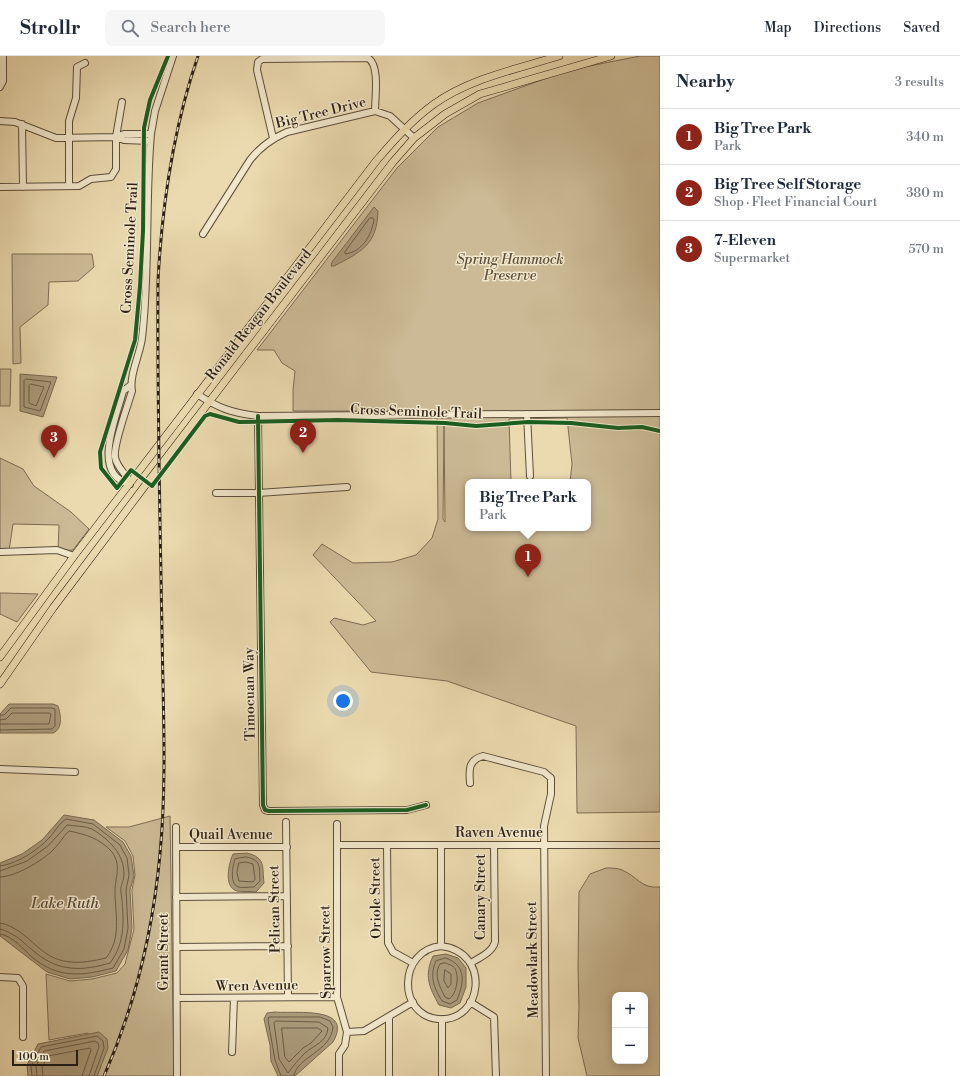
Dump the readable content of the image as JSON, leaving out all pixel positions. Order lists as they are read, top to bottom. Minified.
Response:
{"streets":{"main road":["Ronald Reagan Boulevard"],"street":["Big Tree Drive","Timocuan Way","Raven Avenue","Quail Avenue","Canary Street","Oriole Street","Pelican Street","Grant Street","Sparrow Street","Meadowlark Street","Wren Avenue"],"cycle path":["Cross Seminole Trail"]},"crossings":[["Big Tree Drive","Ronald Reagan Boulevard"],["Raven Avenue","Canary Street"],["Raven Avenue","Oriole Street"],["Raven Avenue","Sparrow Street"],["Raven Avenue","Meadowlark Street"],["Quail Avenue","Pelican Street"],["Quail Avenue","Grant Street"],["Canary Street","Oriole Street"],["Pelican Street","Wren Avenue"],["Grant Street","Wren Avenue"],["Sparrow Street","Wren Avenue"]],"water":["Lake Ruth"],"parks":["Spring Hammock Preserve"],"scale_bar":"100 m","page":{"header":"Strollr","search":"Search here","nav":["Map","Directions","Saved"],"heading":["Nearby","3 results"],"list":[{"mark":"1","name":"Big Tree Park","note":"Park","value":"340 m"},{"mark":"2","name":"Big Tree Self Storage","note":"Shop · Fleet Financial Court","value":"380 m"},{"mark":"3","name":"7-Eleven","note":"Supermarket","value":"570 m"}],"pins":["2","3","1"],"popup":["Big Tree Park","Park"],"map_buttons":["+","−"],"scale":"100 m"}}
